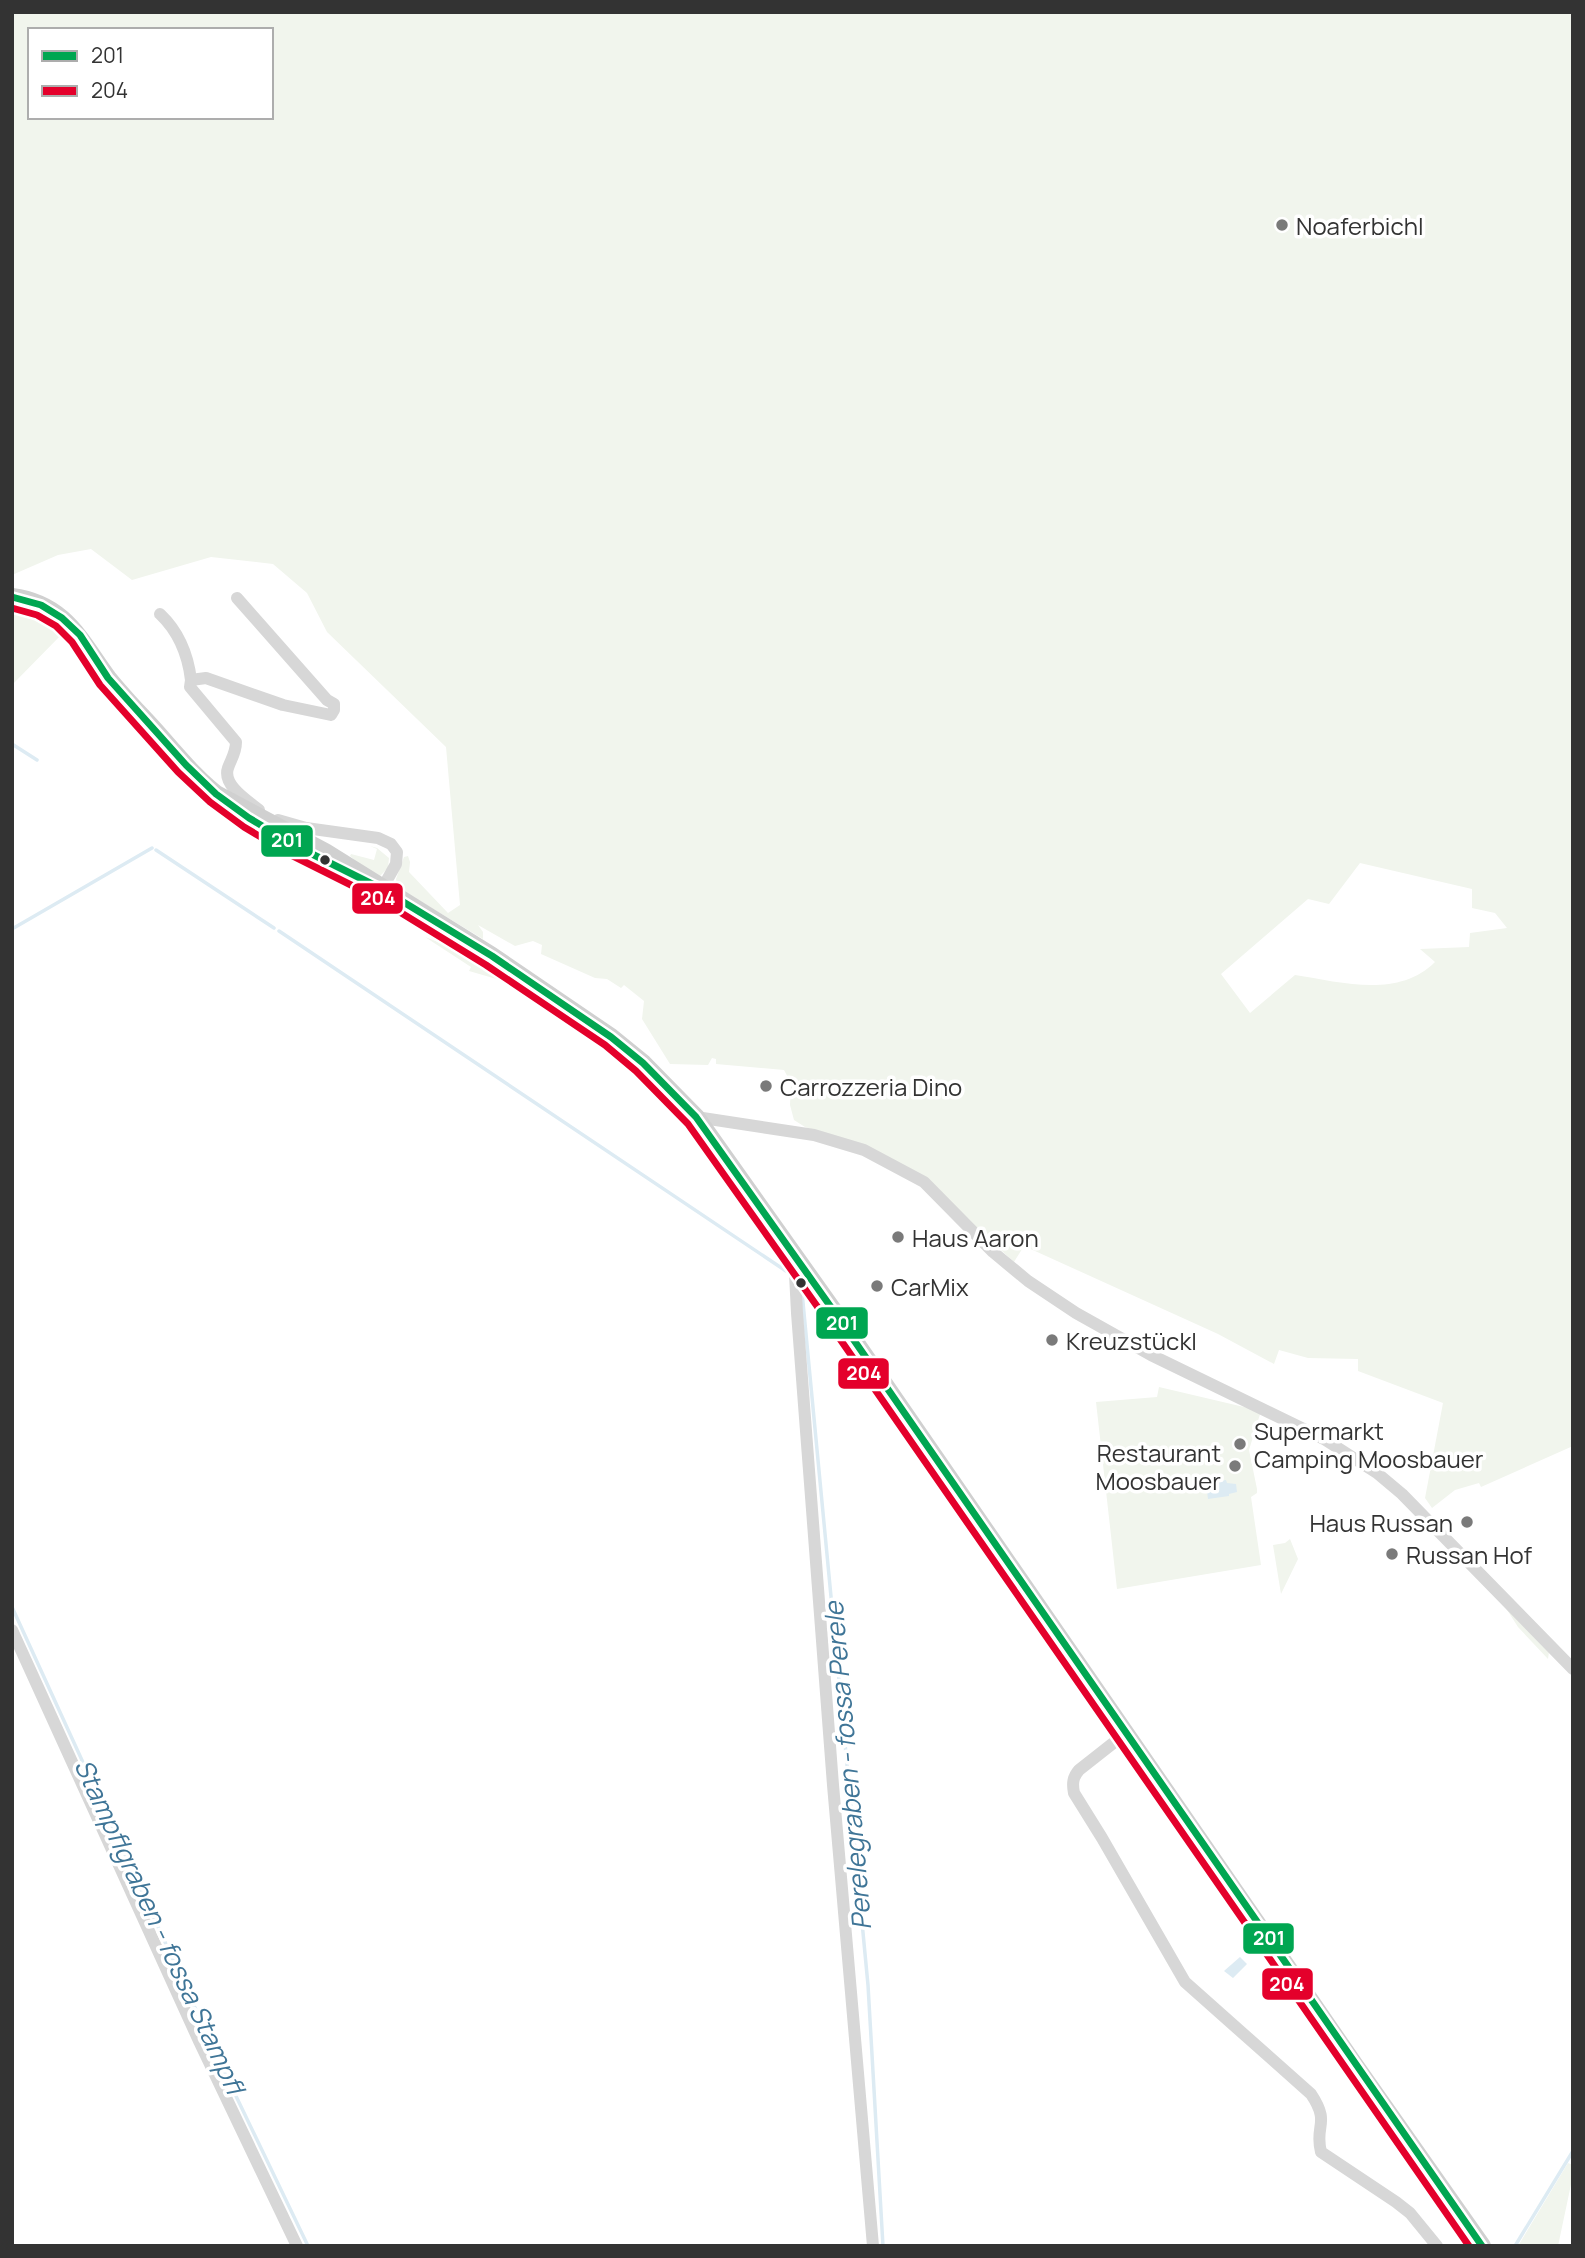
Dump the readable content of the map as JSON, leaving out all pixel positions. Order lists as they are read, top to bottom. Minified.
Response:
{"water":["Perelegraben - fossa Perele","Stampflgraben - fossa Stampfl"],"places":["Noaferbichl","Carrozzeria Dino","Haus Aaron","CarMix","Kreuzstückl","Supermarkt Camping Moosbauer","Restaurant Moosbauer","Haus Russan","Russan Hof"],"lines":["transit line 201","transit line 204"],"legend":["201","204"]}
